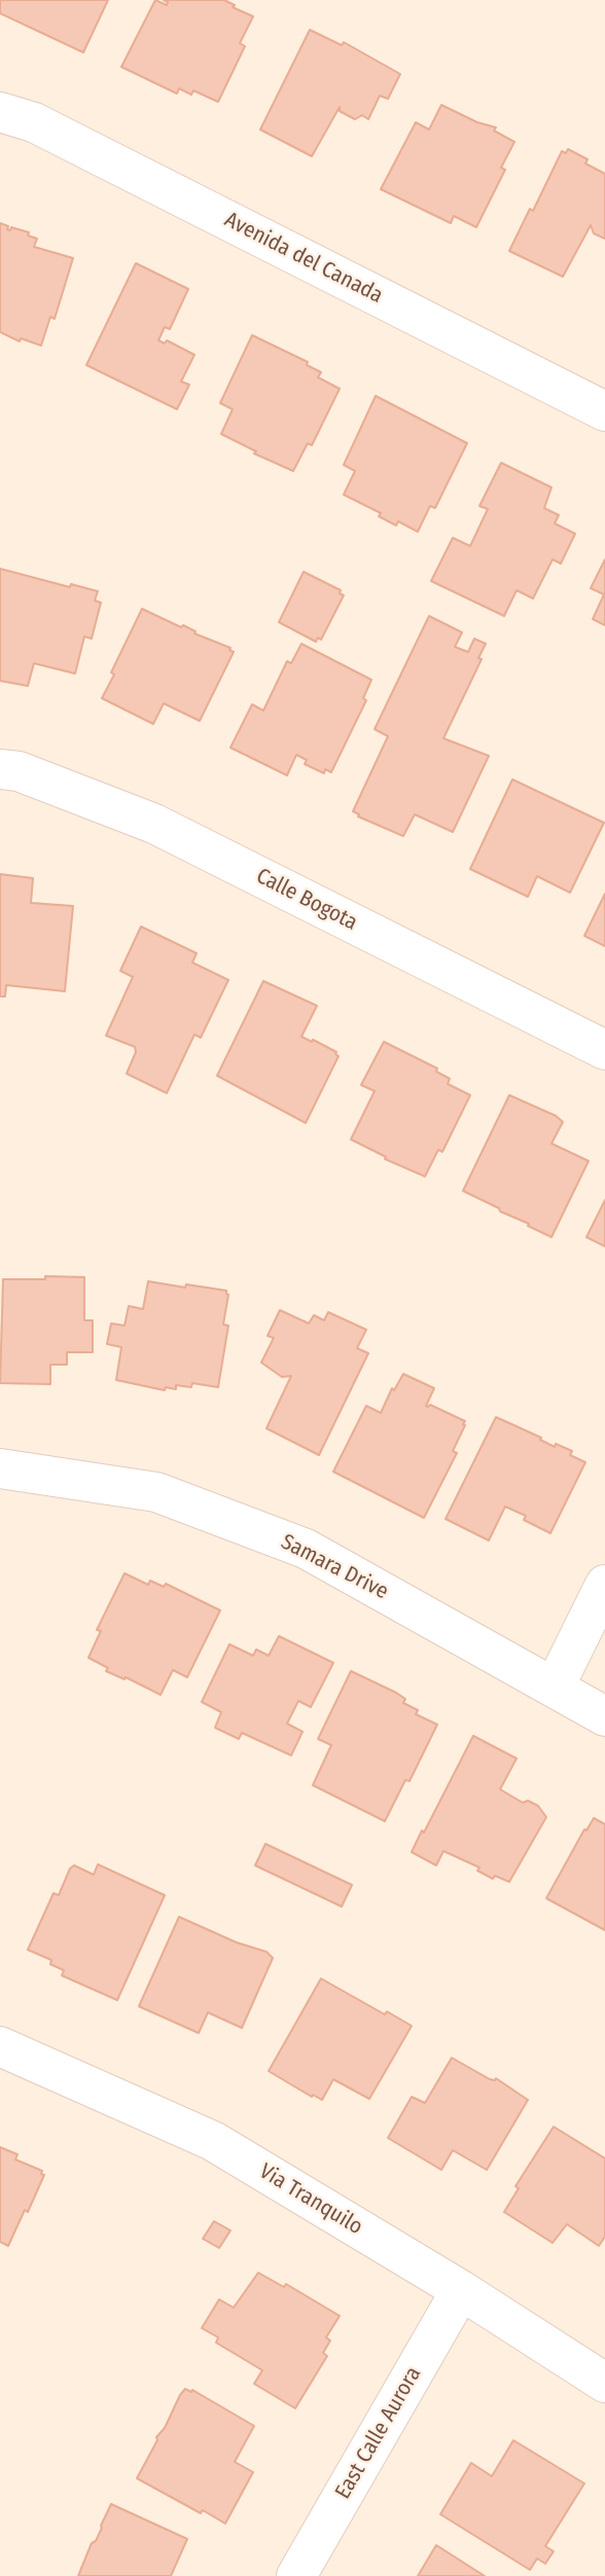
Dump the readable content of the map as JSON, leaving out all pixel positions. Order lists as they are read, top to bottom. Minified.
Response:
{"streets":{"street":["Avenida del Canada","Calle Bogota","Samara Drive","Via Tranquilo","East Calle Aurora"]},"crossings":[["Via Tranquilo","East Calle Aurora"]]}
